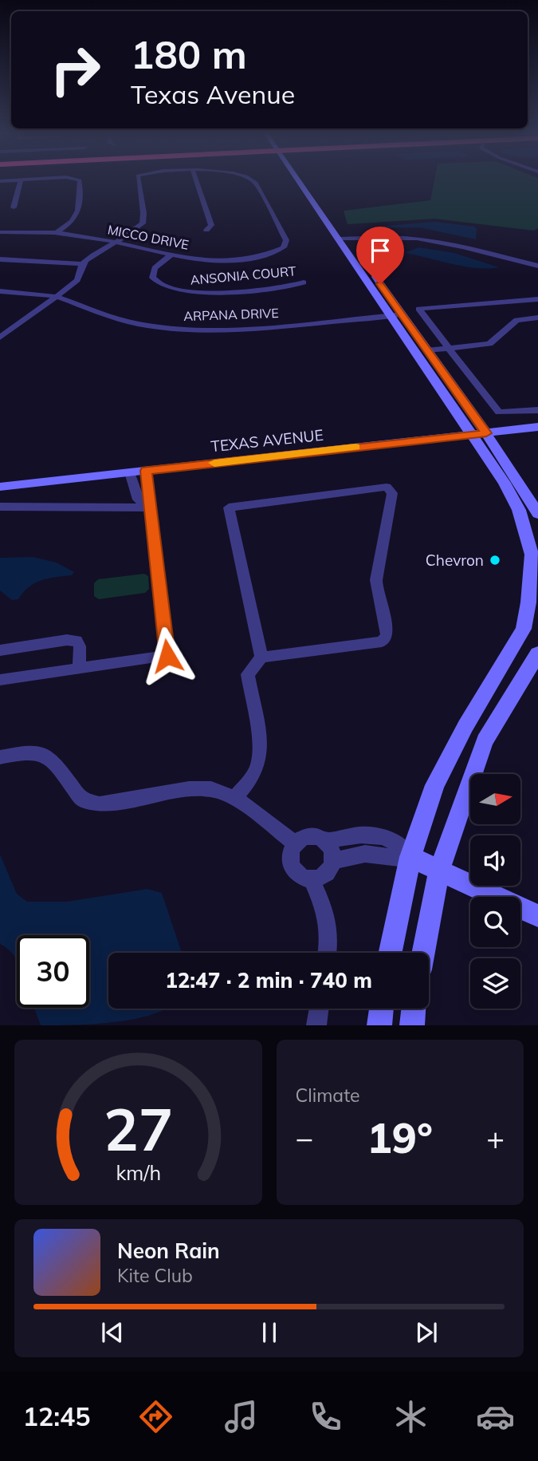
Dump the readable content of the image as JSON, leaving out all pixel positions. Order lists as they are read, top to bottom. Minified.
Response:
{"streets":{"main road":["TEXAS AVENUE"],"street":["MICCO DRIVE","ANSONIA COURT","ARPANA DRIVE"]},"crossings":[["MICCO DRIVE","ANSONIA COURT"]],"places":["Chevron"],"north":"right","page":{"turn":["180 m","Texas Avenue"],"limit":"30","trip":"12:47 · 2 min · 740 m","tile":"Climate","heat":["−","19°","+"],"song":["Neon Rain","Kite Club"],"tabs":"12:45","gauge":["27","km/h"]}}
